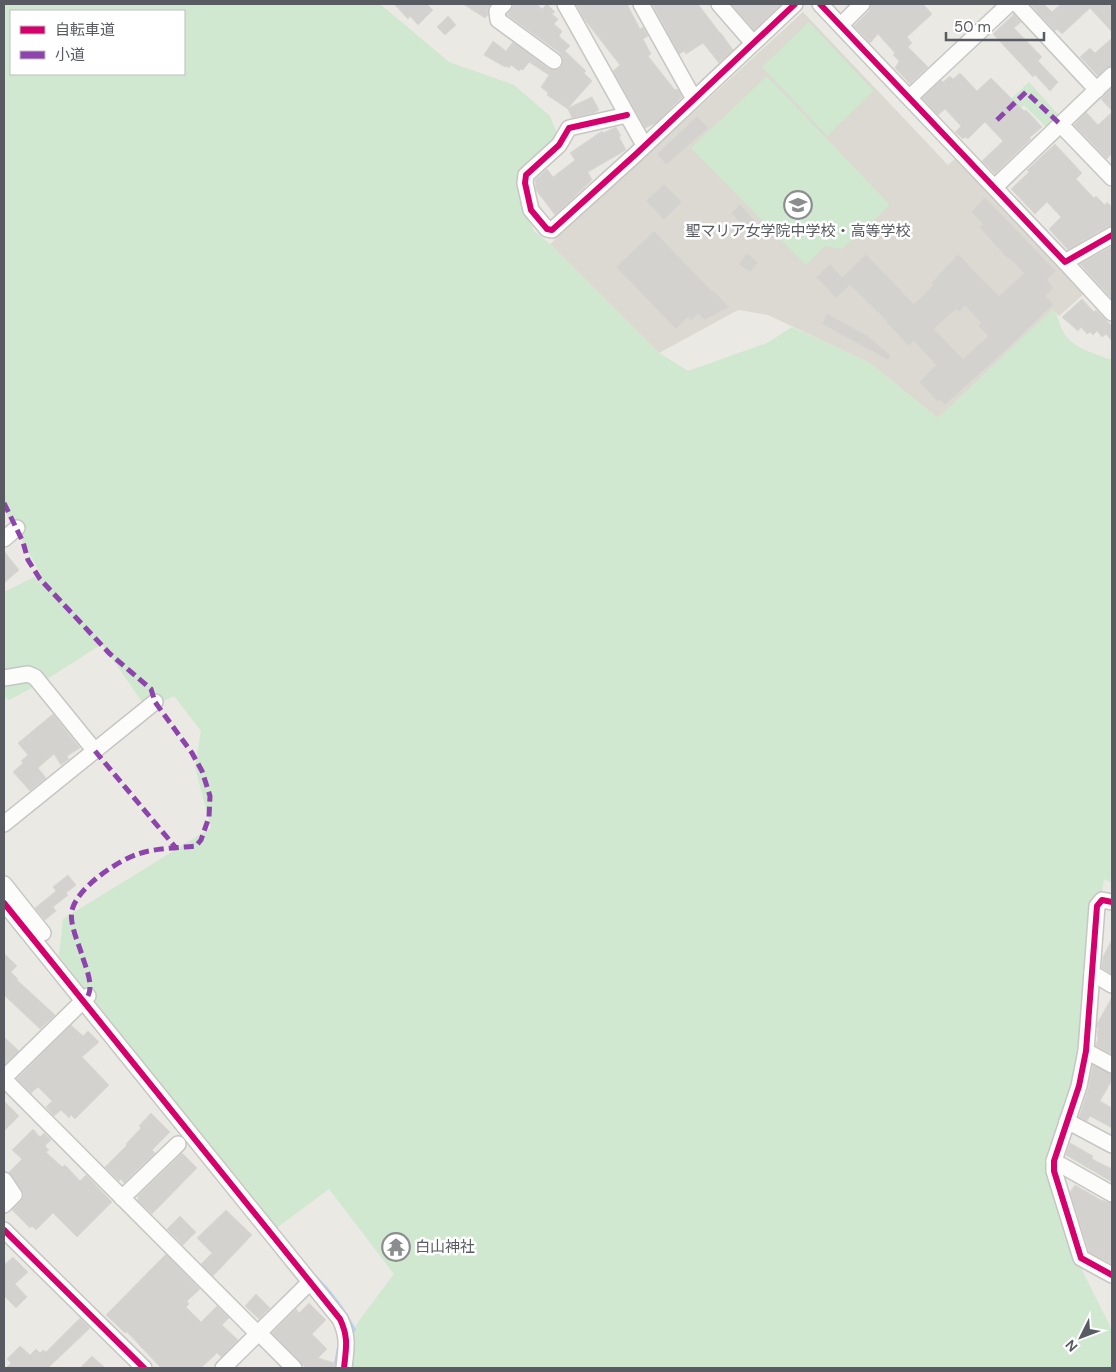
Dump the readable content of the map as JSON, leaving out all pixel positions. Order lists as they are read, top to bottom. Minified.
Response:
{"places":{"school or university":["聖マリア女学院中学校・高等学校"],"temple":["白山神社"]},"legend":["自転車道","小道"],"scale_bar":"50 m","north":"bottom left"}
